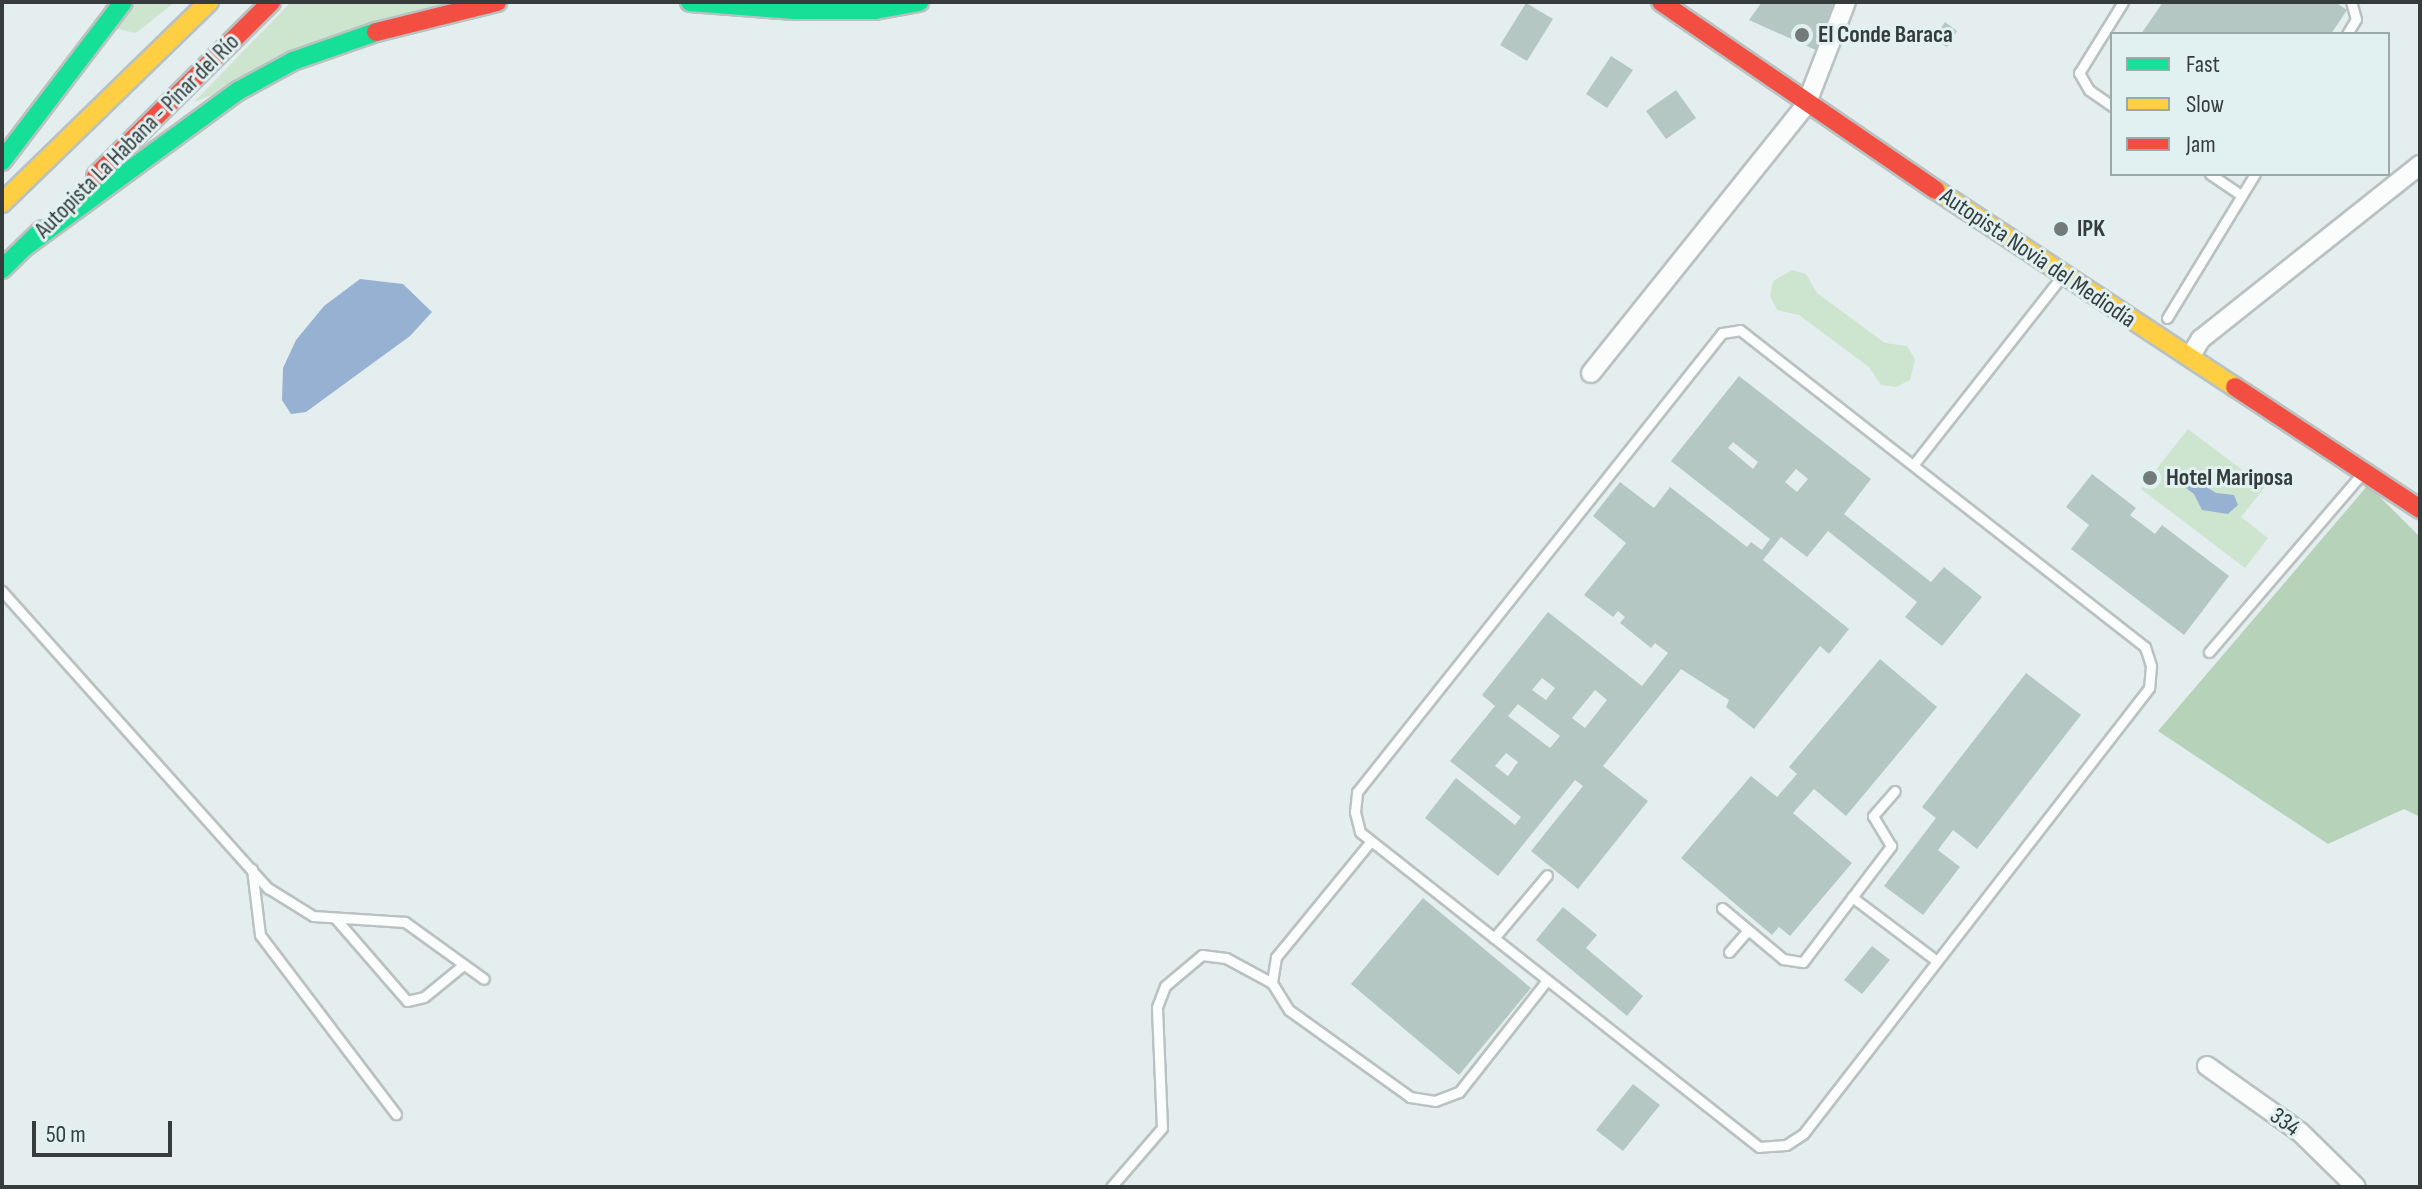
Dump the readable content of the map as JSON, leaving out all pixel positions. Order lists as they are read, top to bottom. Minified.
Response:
{"streets":{"highway":["Autopista La Habana - Pinar del Río","Autopista Novia del Mediodía"],"street":["334"]},"places":["El Conde Baraca","IPK","Hotel Mariposa"],"legend":["Fast","Slow","Jam"],"scale_bar":"50 m"}
